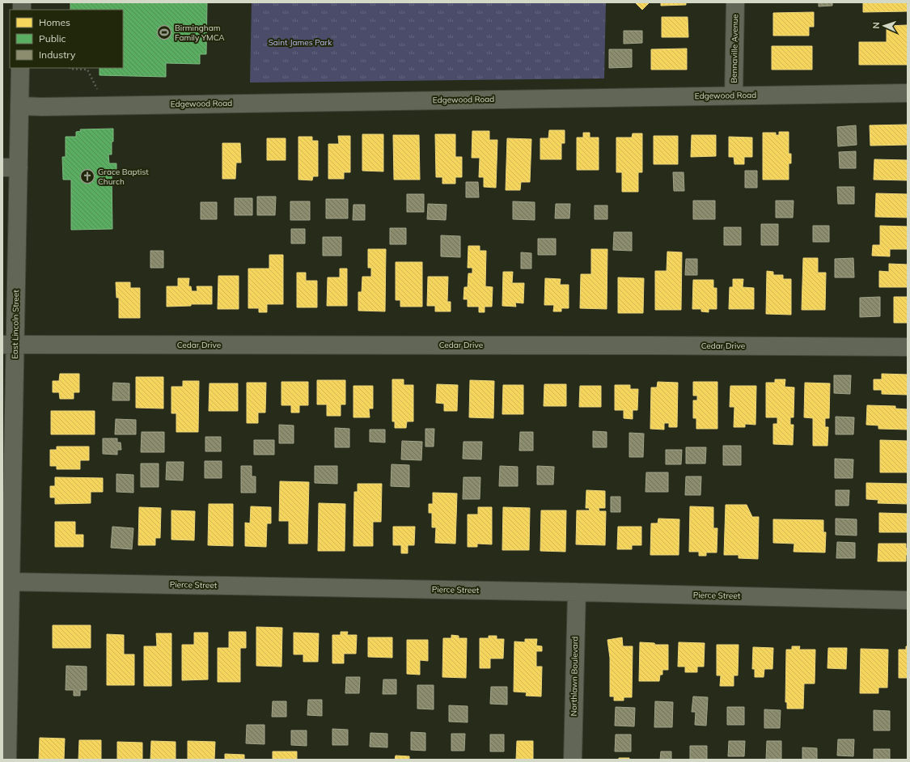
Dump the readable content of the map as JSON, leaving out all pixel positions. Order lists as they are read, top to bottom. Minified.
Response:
{"streets":{"street":["Bennaville Avenue","Edgewood Road","East Lincoln Street","Cedar Drive","Pierce Street","Northlawn Boulevard"]},"crossings":[["Bennaville Avenue","Edgewood Road"],["Edgewood Road","East Lincoln Street"],["East Lincoln Street","Cedar Drive"],["East Lincoln Street","Pierce Street"],["Pierce Street","Northlawn Boulevard"]],"parks":["Saint James Park"],"places":{"sports":["Birmingham Family YMCA"],"church":["Grace Baptist Church"]},"legend":["Homes","Public","Industry"],"north":"left"}
